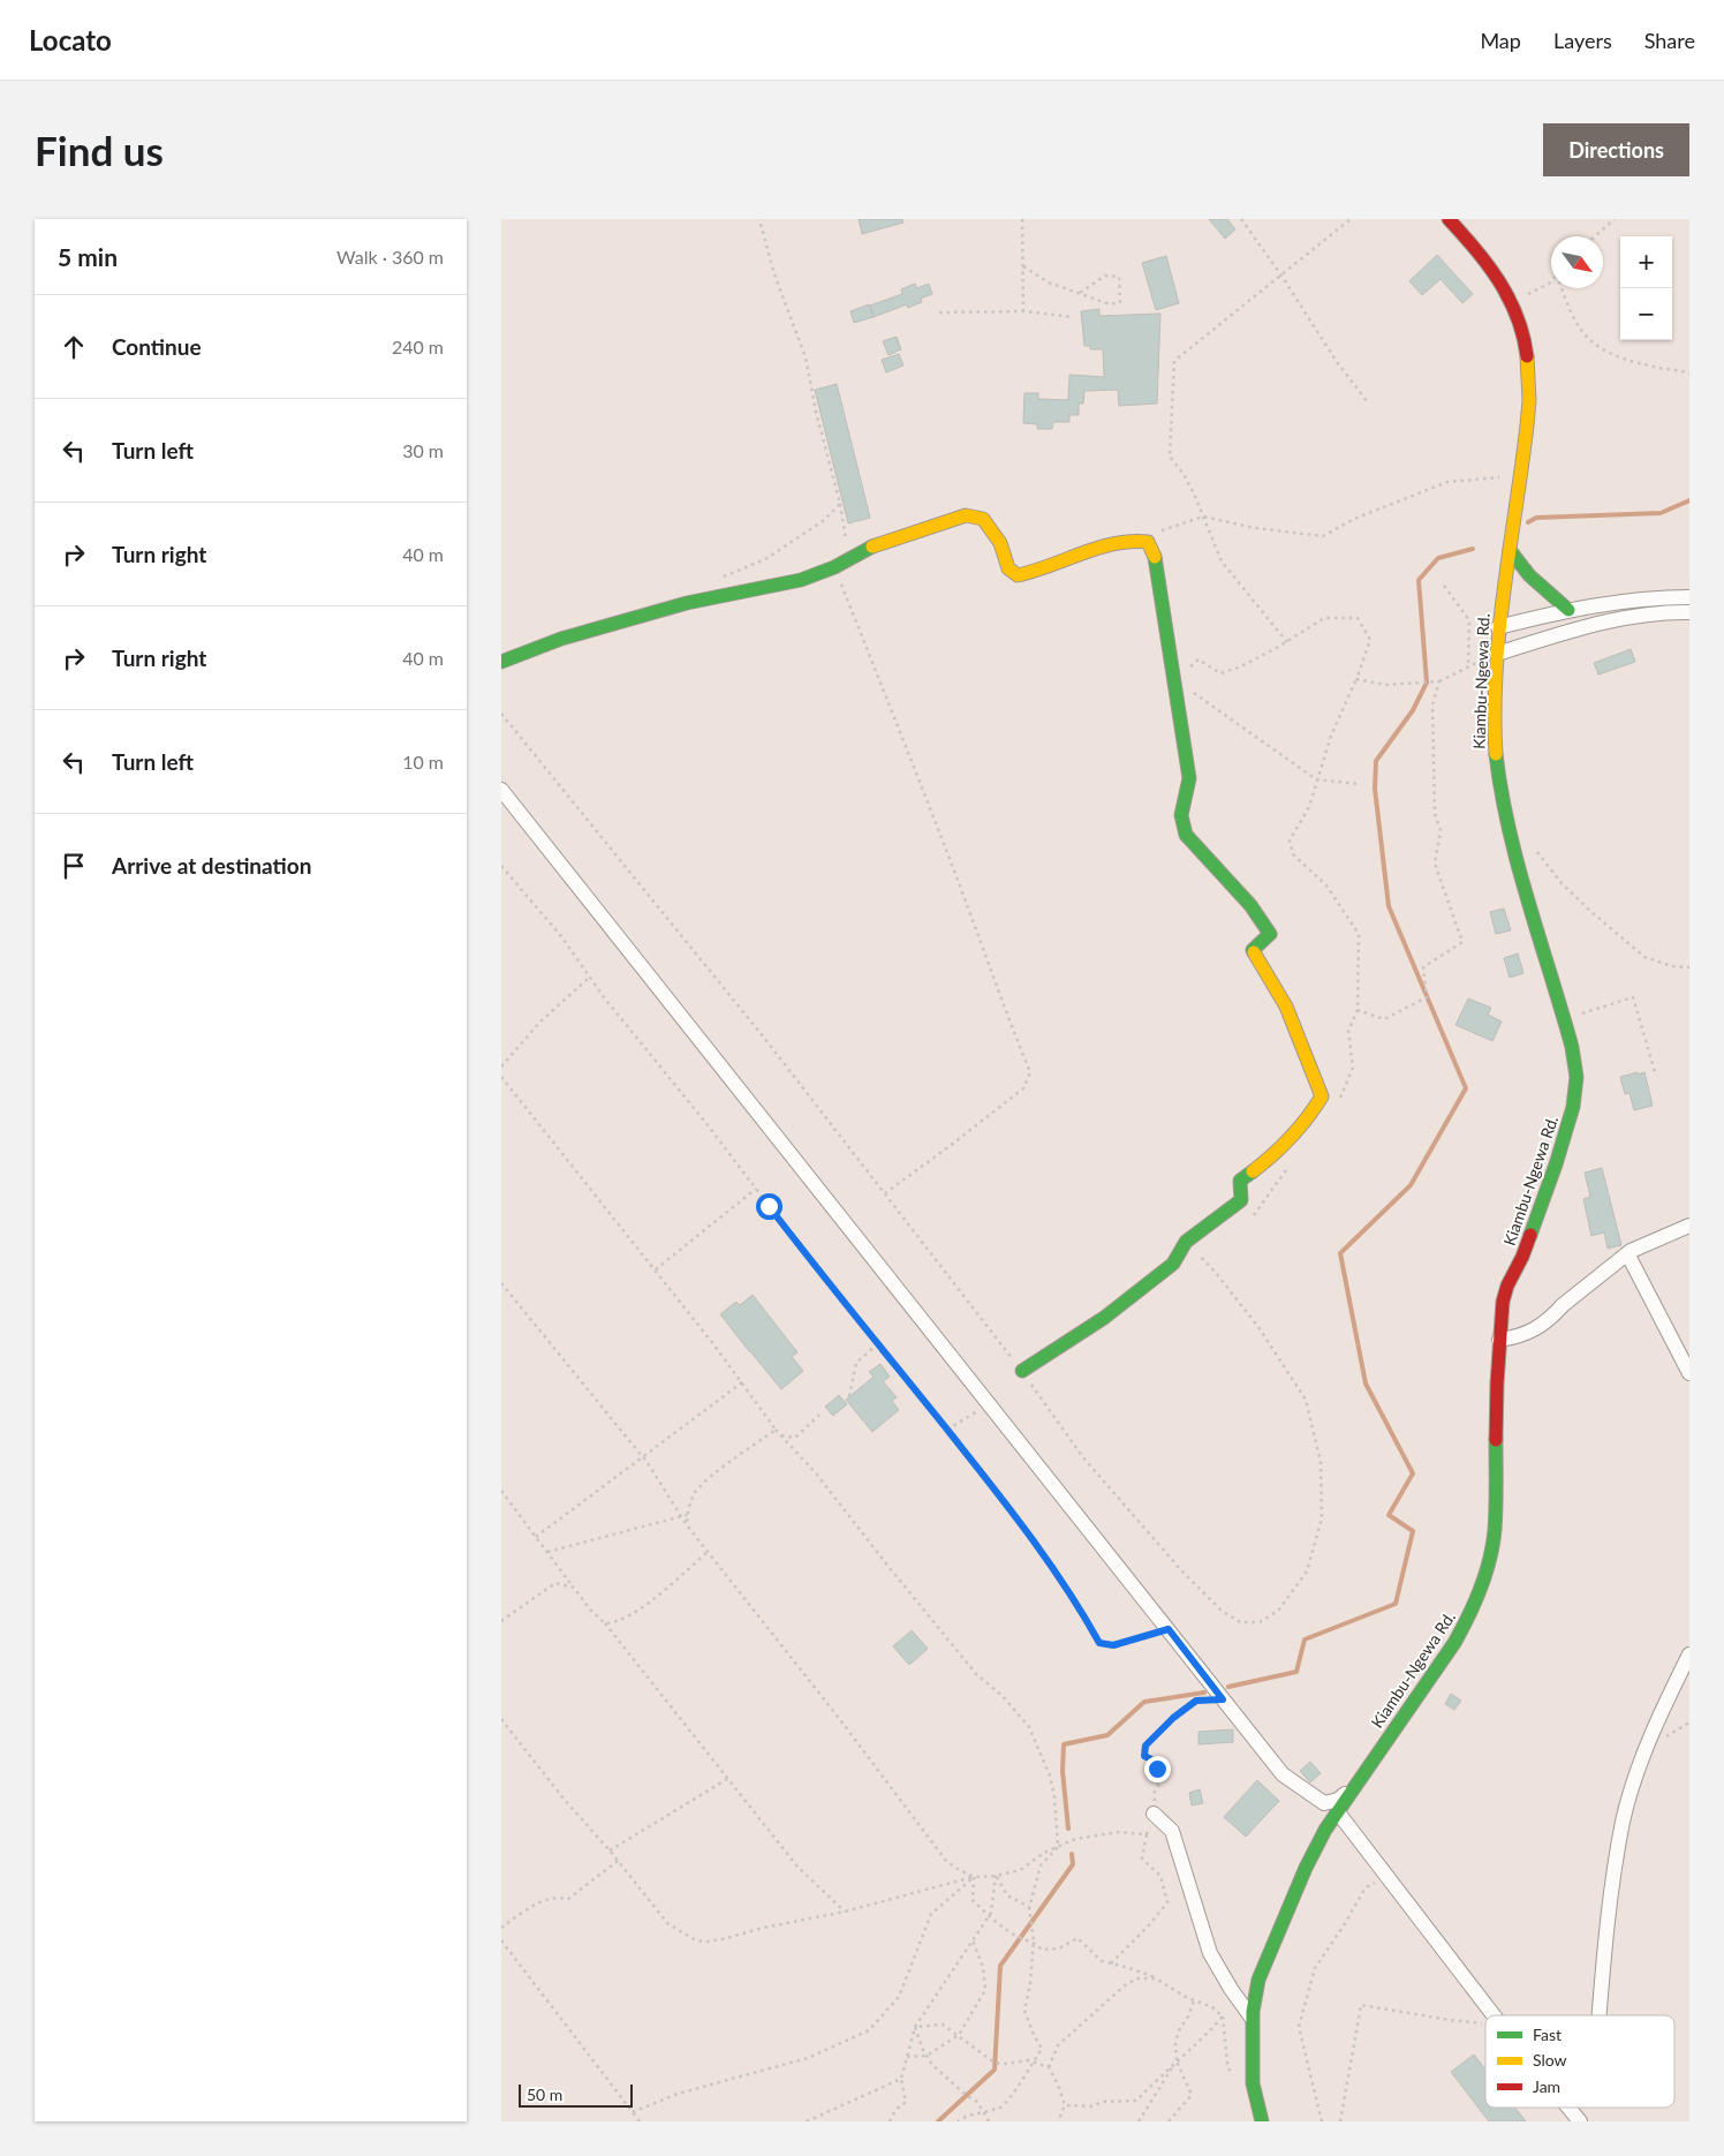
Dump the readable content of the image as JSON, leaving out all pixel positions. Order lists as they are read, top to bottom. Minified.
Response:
{"streets":{"main road":["Kiambu-Ngewa Rd."]},"legend":["Fast","Slow","Jam"],"scale_bar":"50 m","north":"bottom right","page":{"header":"Locato","nav":["Map","Layers","Share"],"buttons":"Directions","title":"Find us","heading":["5 min","Walk · 360 m"],"map_buttons":["+","−"],"list":[["Continue","240 m"],["Turn left","30 m"],["Turn right","40 m"],["Turn right","40 m"],["Turn left","10 m"],"Arrive at destination"],"scale":"50 m"}}
